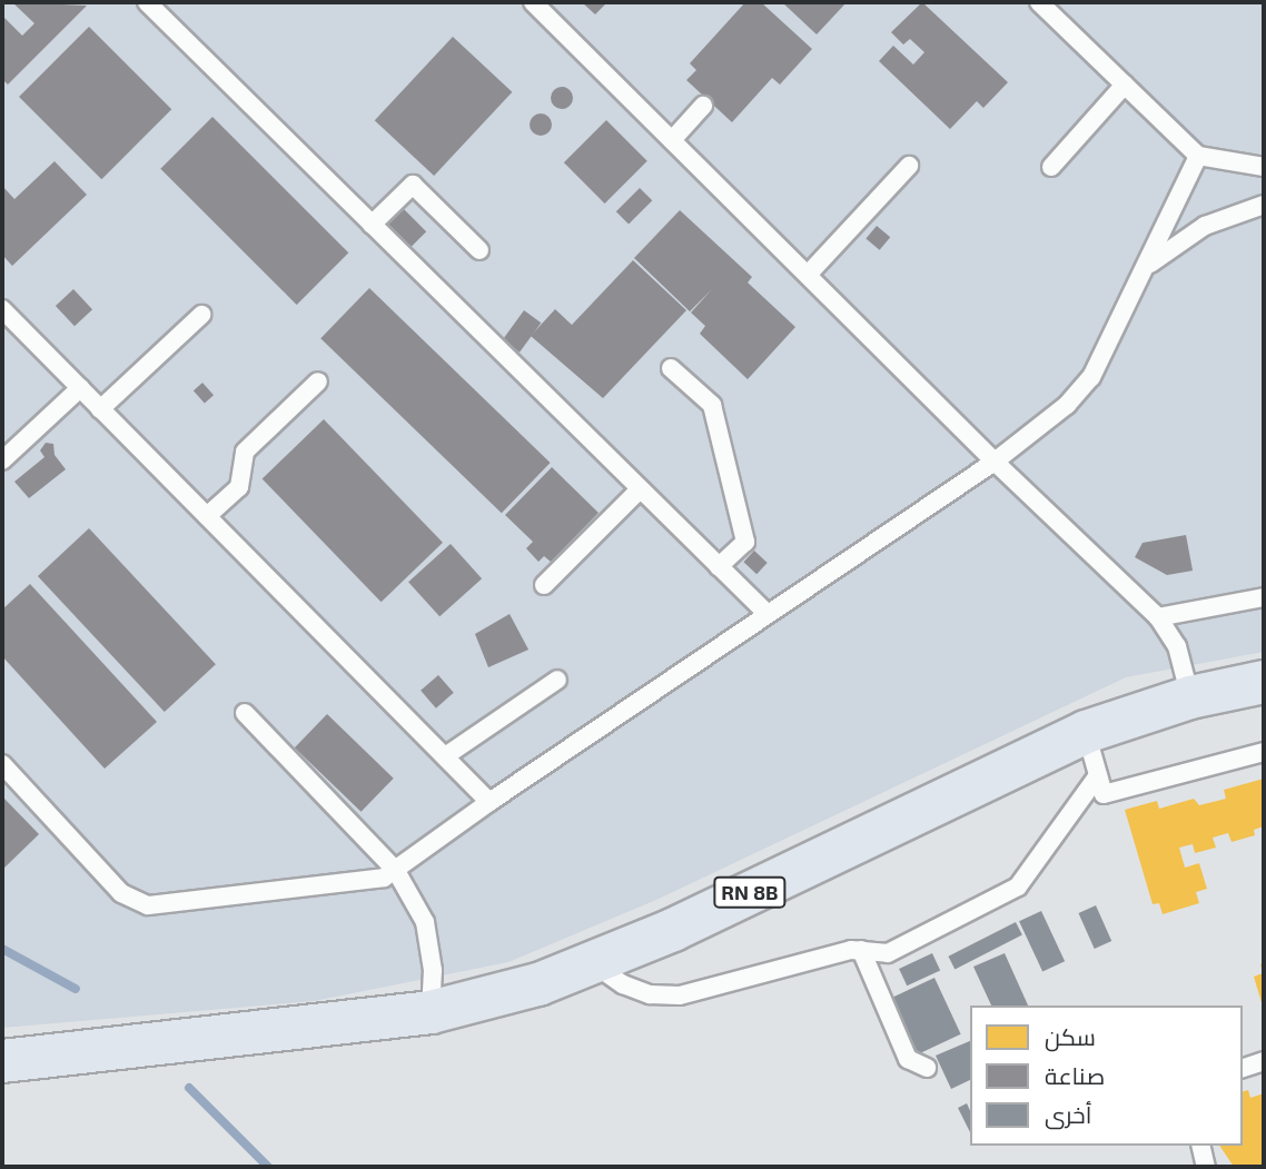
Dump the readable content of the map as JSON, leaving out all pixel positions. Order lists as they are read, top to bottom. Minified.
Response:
{"streets":{"main road":["RN 8B"]},"legend":["سكن","صناعة","أخرى"]}
